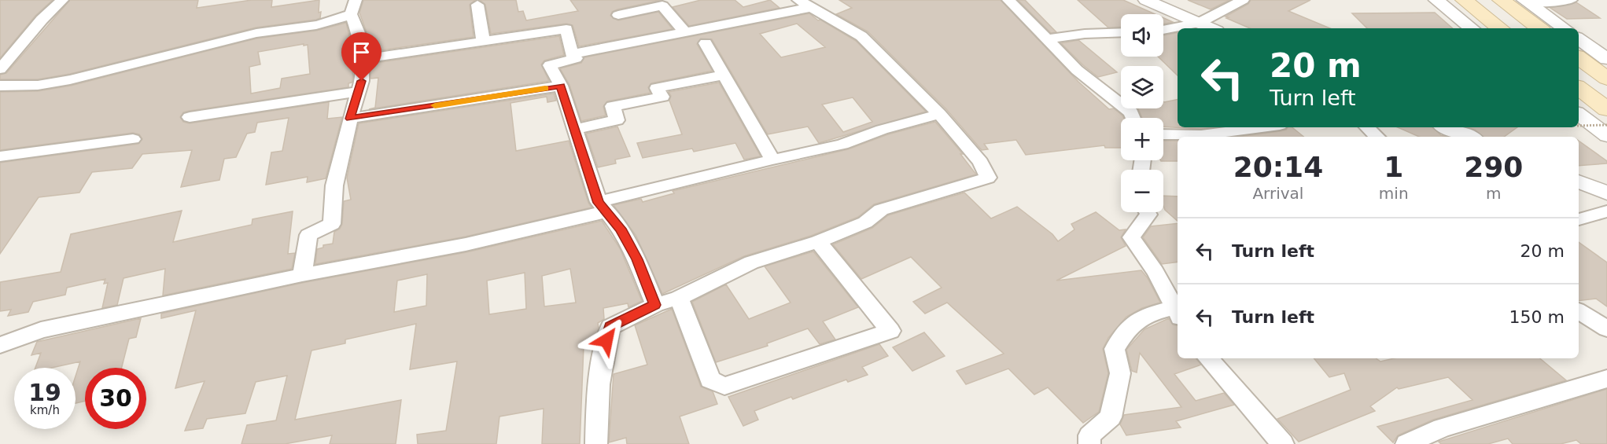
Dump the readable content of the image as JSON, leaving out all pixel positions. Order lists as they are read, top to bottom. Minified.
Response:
{"page":{"map_buttons":["+","−"],"turn":["20 m","Turn left"],"eta":["20:14","Arrival","1","min","290","m"],"list":[{"name":"Turn left","value":"20 m"},{"name":"Turn left","value":"150 m"}],"speed":"19 km/h","limit":"30"}}
